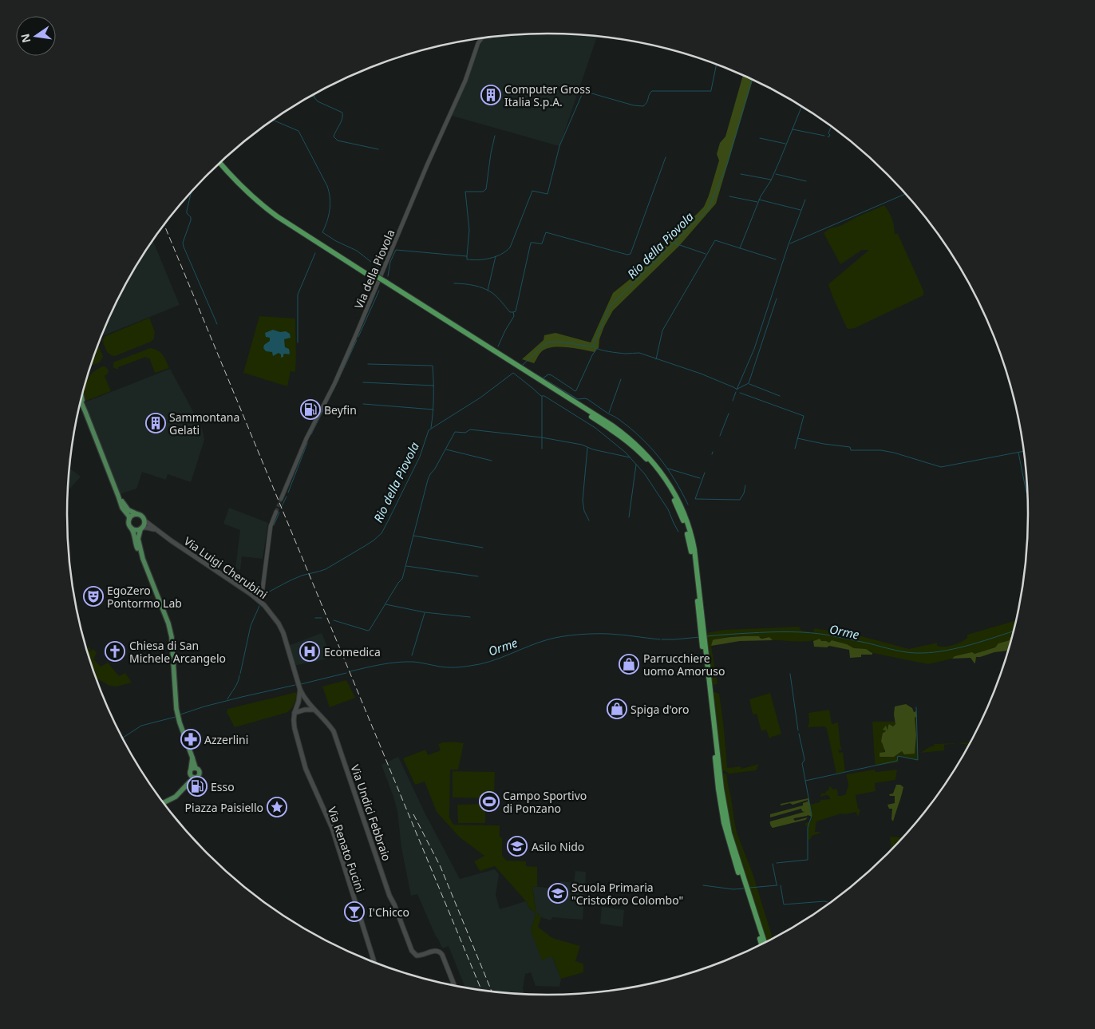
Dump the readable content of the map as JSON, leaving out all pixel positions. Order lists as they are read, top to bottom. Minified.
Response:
{"streets":{"main road":["Via Luigi Cherubini","Via Undici Febbraio","Via Renato Fucini"],"street":["Via della Piovola"]},"crossings":[["Via Luigi Cherubini","Via Undici Febbraio"],["Via Luigi Cherubini","Via Renato Fucini"],["Via Undici Febbraio","Via Renato Fucini"]],"water":["Rio della Piovola","Orme"],"places":{"building":["Computer Gross Italia S.p.A.","Sammontana Gelati"],"fuel station":["Beyfin","Esso"],"theatre":["EgoZero Pontormo Lab"],"church":["Chiesa di San Michele Arcangelo"],"hospital":["Ecomedica"],"shop":["Parrucchiere uomo Amoruso","Spiga d'oro"],"pharmacy":["Azzerlini"],"sports":["Campo Sportivo di Ponzano"],"place":["Piazza Paisiello"],"school or university":["Asilo Nido","Scuola Primaria \"Cristoforo Colombo\""],"bar":["I'Chicco"]},"north":"left"}
